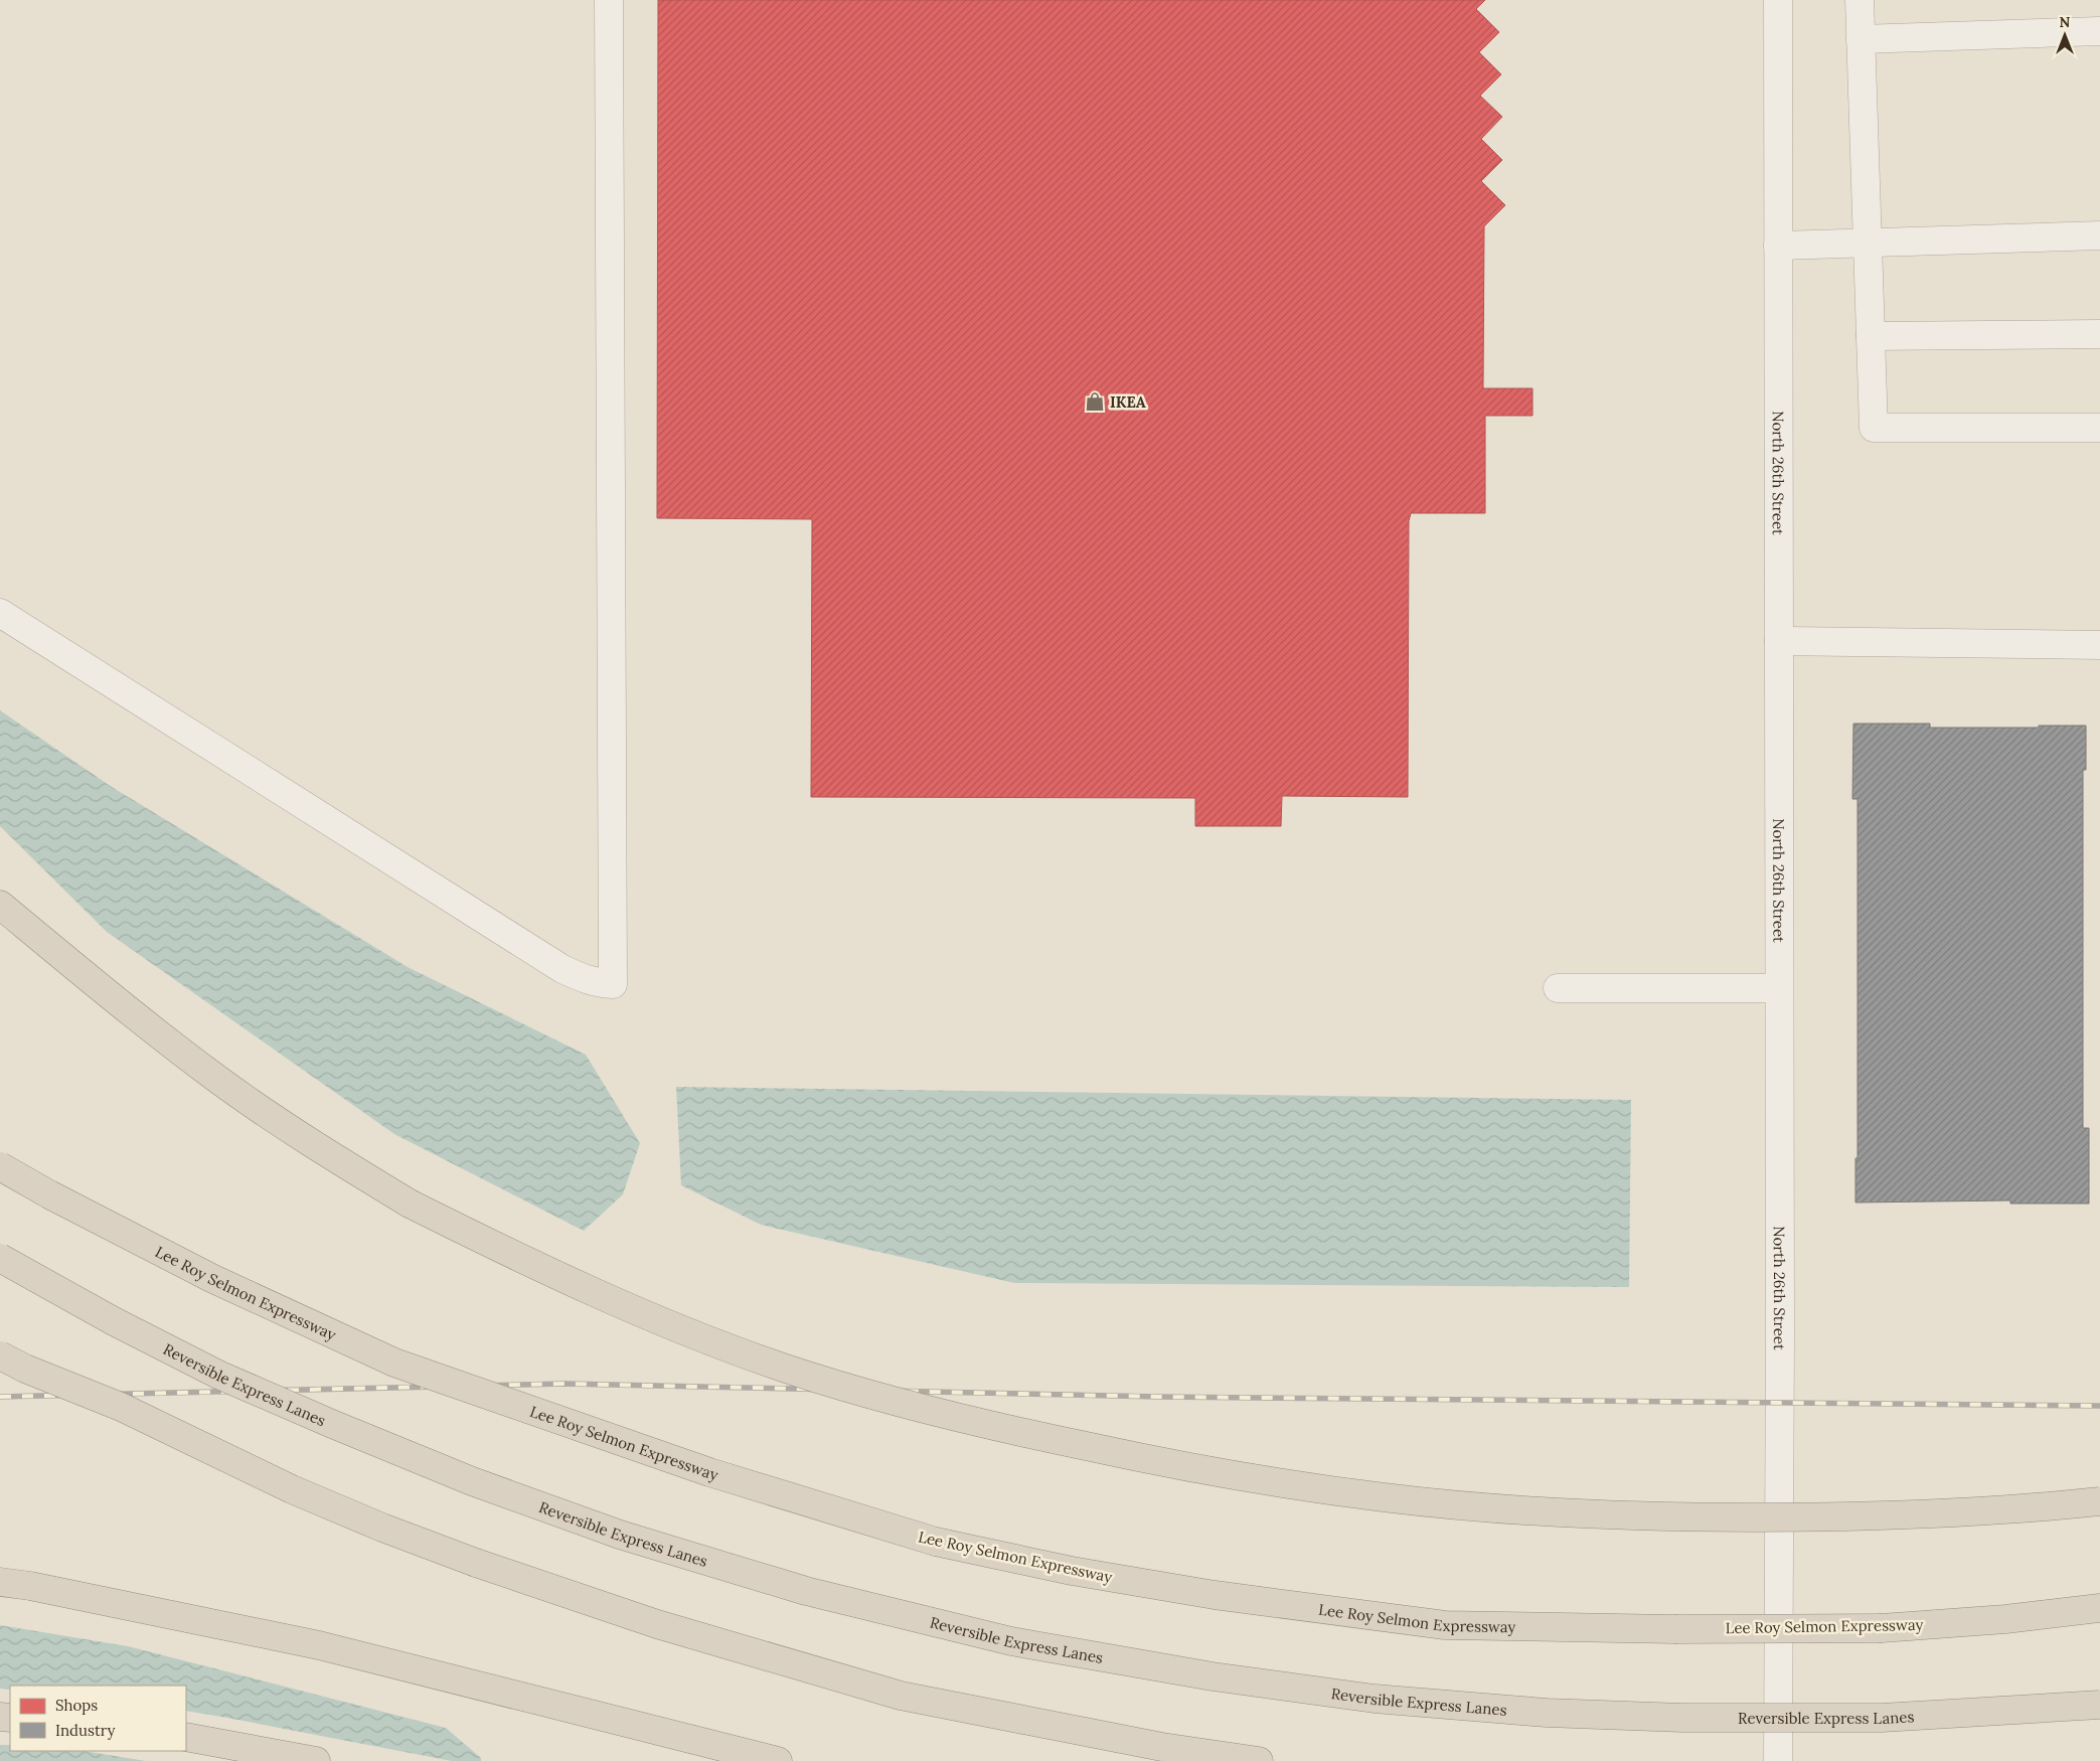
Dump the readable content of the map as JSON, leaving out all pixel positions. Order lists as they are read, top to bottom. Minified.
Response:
{"streets":{"highway":["Lee Roy Selmon Expressway","Reversible Express Lanes"],"street":["North 26th Street"]},"places":{"shop":["IKEA"]},"legend":["Shops","Industry"],"north":"top"}
